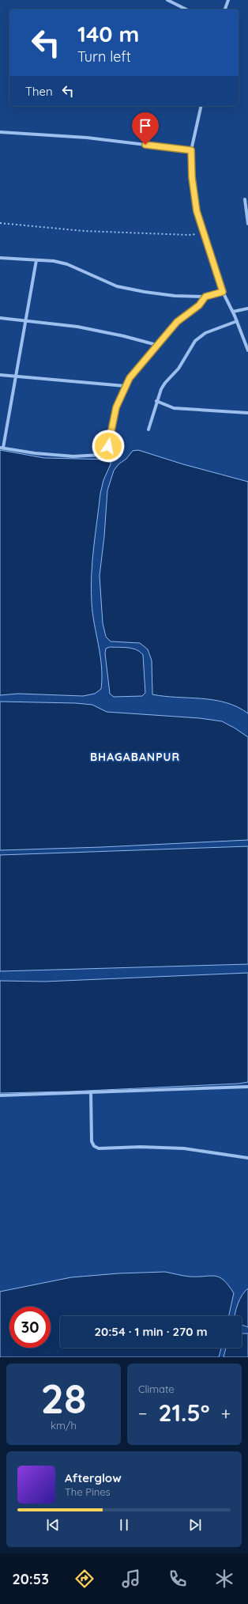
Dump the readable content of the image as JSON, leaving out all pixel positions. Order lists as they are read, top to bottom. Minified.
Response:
{"districts":["BHAGABANPUR"],"page":{"turn":["140 m","Turn left"],"then":"Then","limit":"30","trip":"20:54 · 1 min · 270 m","tile":[["28","km/h"],"Climate"],"heat":["−","21.5°","+"],"song":["Afterglow","The Pines"],"tabs":"20:53"}}
